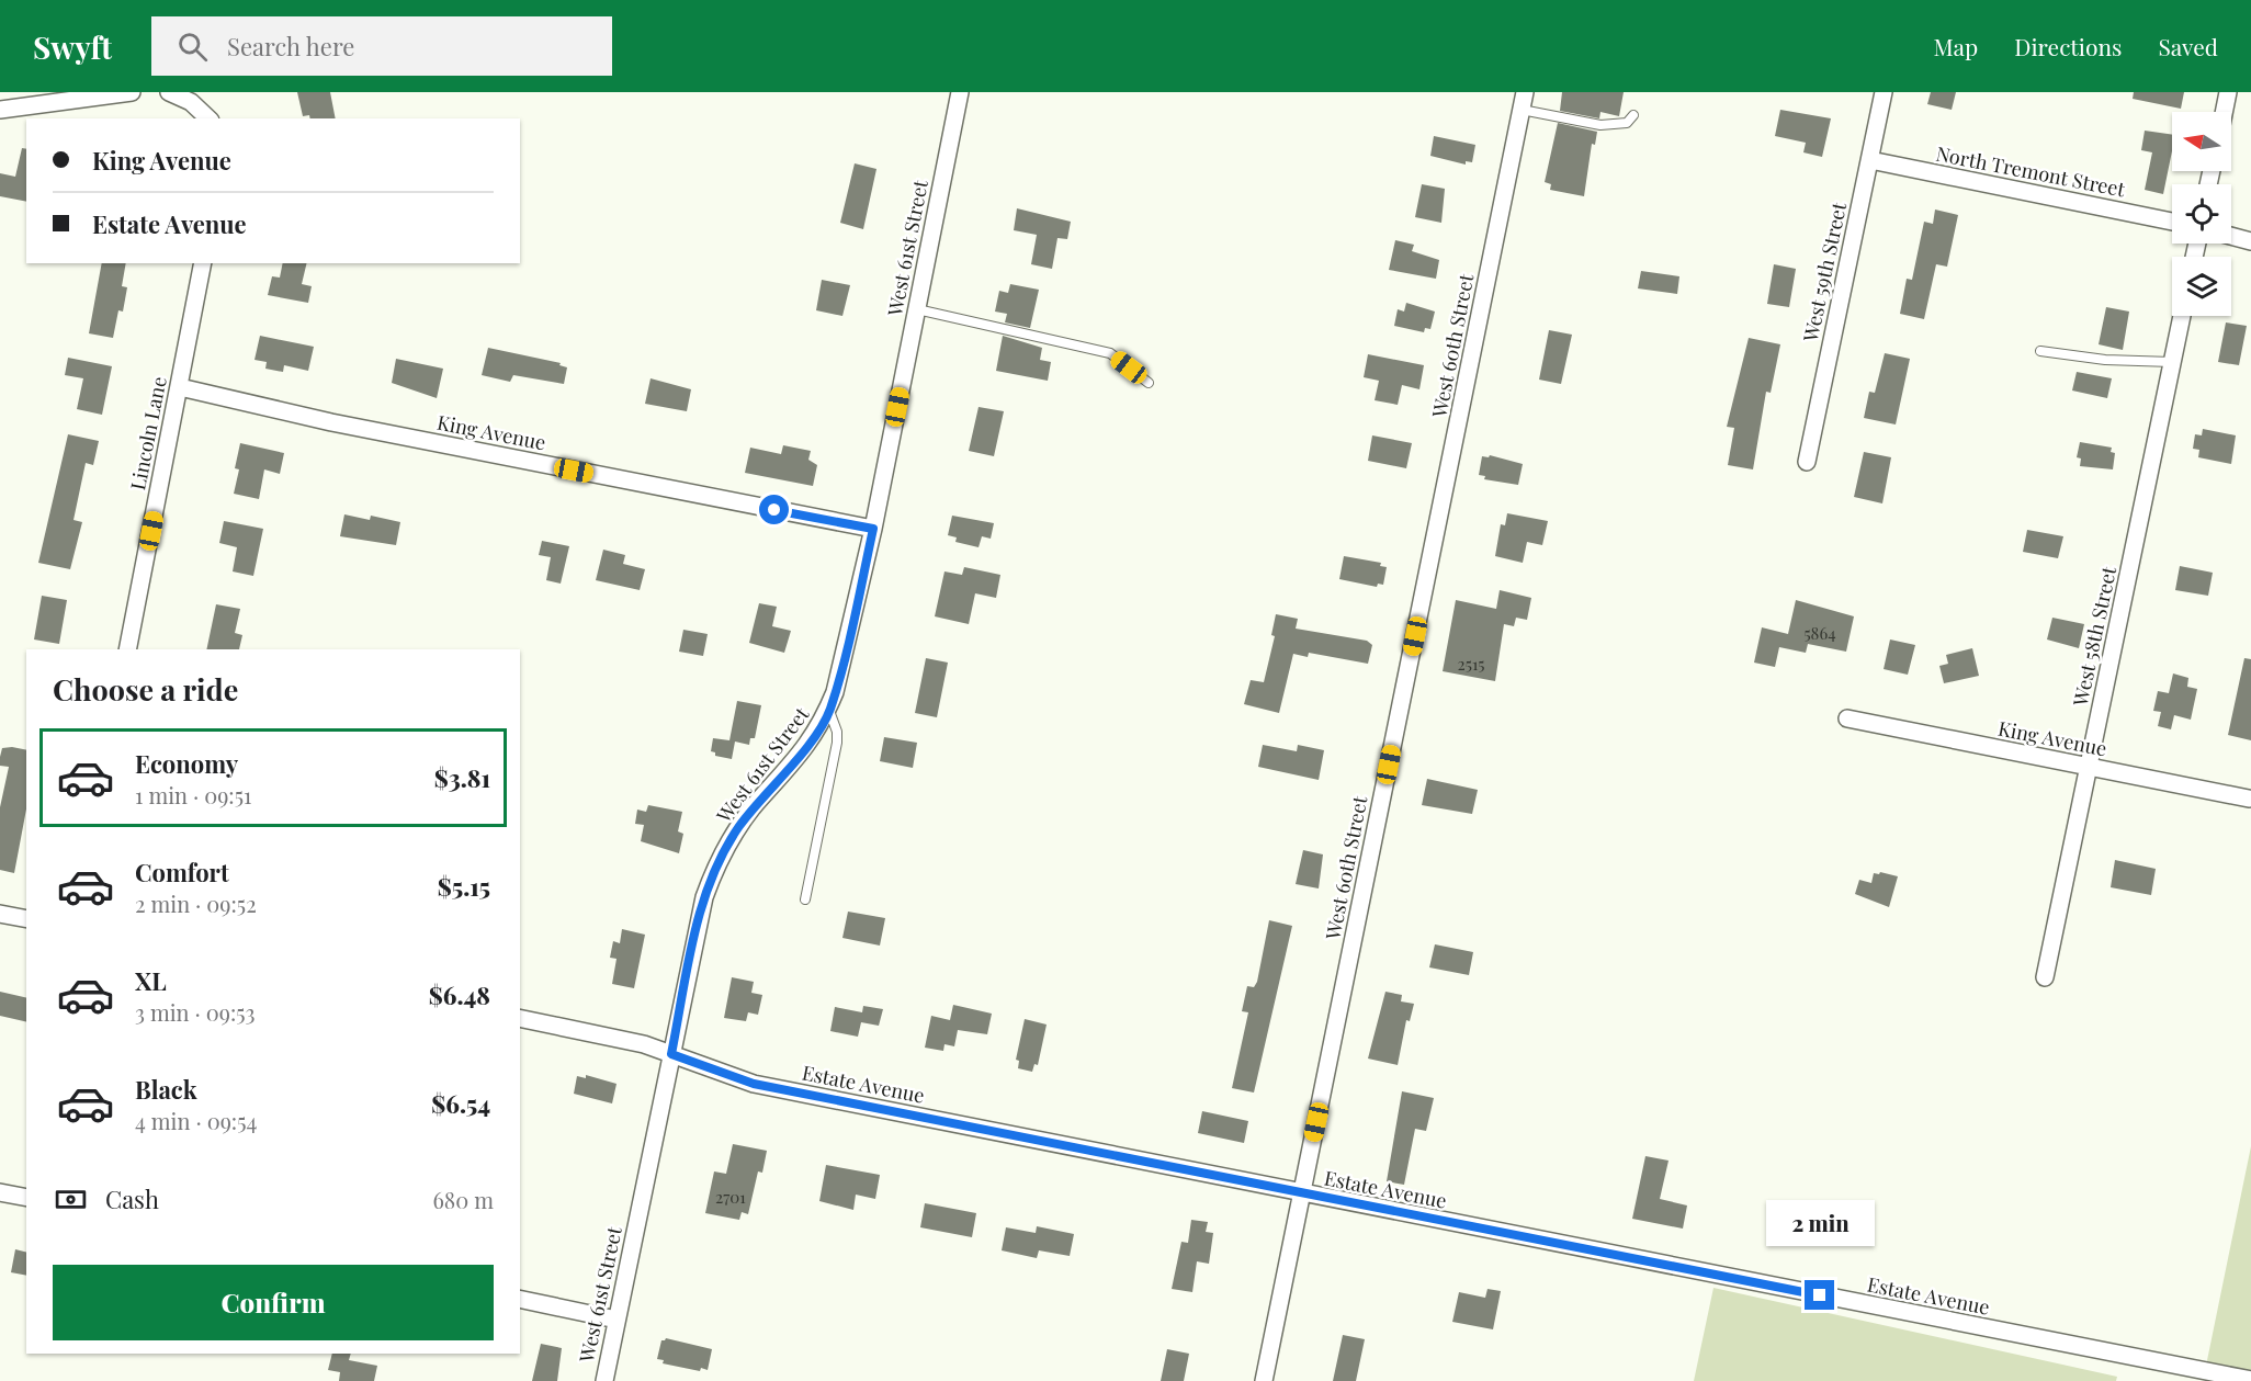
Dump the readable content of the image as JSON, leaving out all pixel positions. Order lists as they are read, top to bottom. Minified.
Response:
{"streets":{"street":["North Tremont Street","West 61st Street","West 59th Street","West 60th Street","King Avenue","Lincoln Lane","West 58th Street","Estate Avenue"]},"crossings":[["North Tremont Street","West 59th Street"],["West 61st Street","King Avenue"],["West 61st Street","Estate Avenue"],["West 60th Street","Estate Avenue"],["King Avenue","Lincoln Lane"],["King Avenue","West 58th Street"]],"house_numbers":["5864","2515","2701"],"north":"left","page":{"header":"Swyft","search":"Search here","nav":["Map","Directions","Saved"],"banner":["King Avenue","Estate Avenue"],"heading":"Choose a ride","list":[{"name":"Economy","note":"1 min · 09:51","value":"$3.81"},{"name":"Comfort","note":"2 min · 09:52","value":"$5.15"},{"name":"XL","note":"3 min · 09:53","value":"$6.48"},{"name":"Black","note":"4 min · 09:54","value":"$6.54"}],"pay":["Cash","680 m"],"bubble":"2 min","buttons":"Confirm"}}
